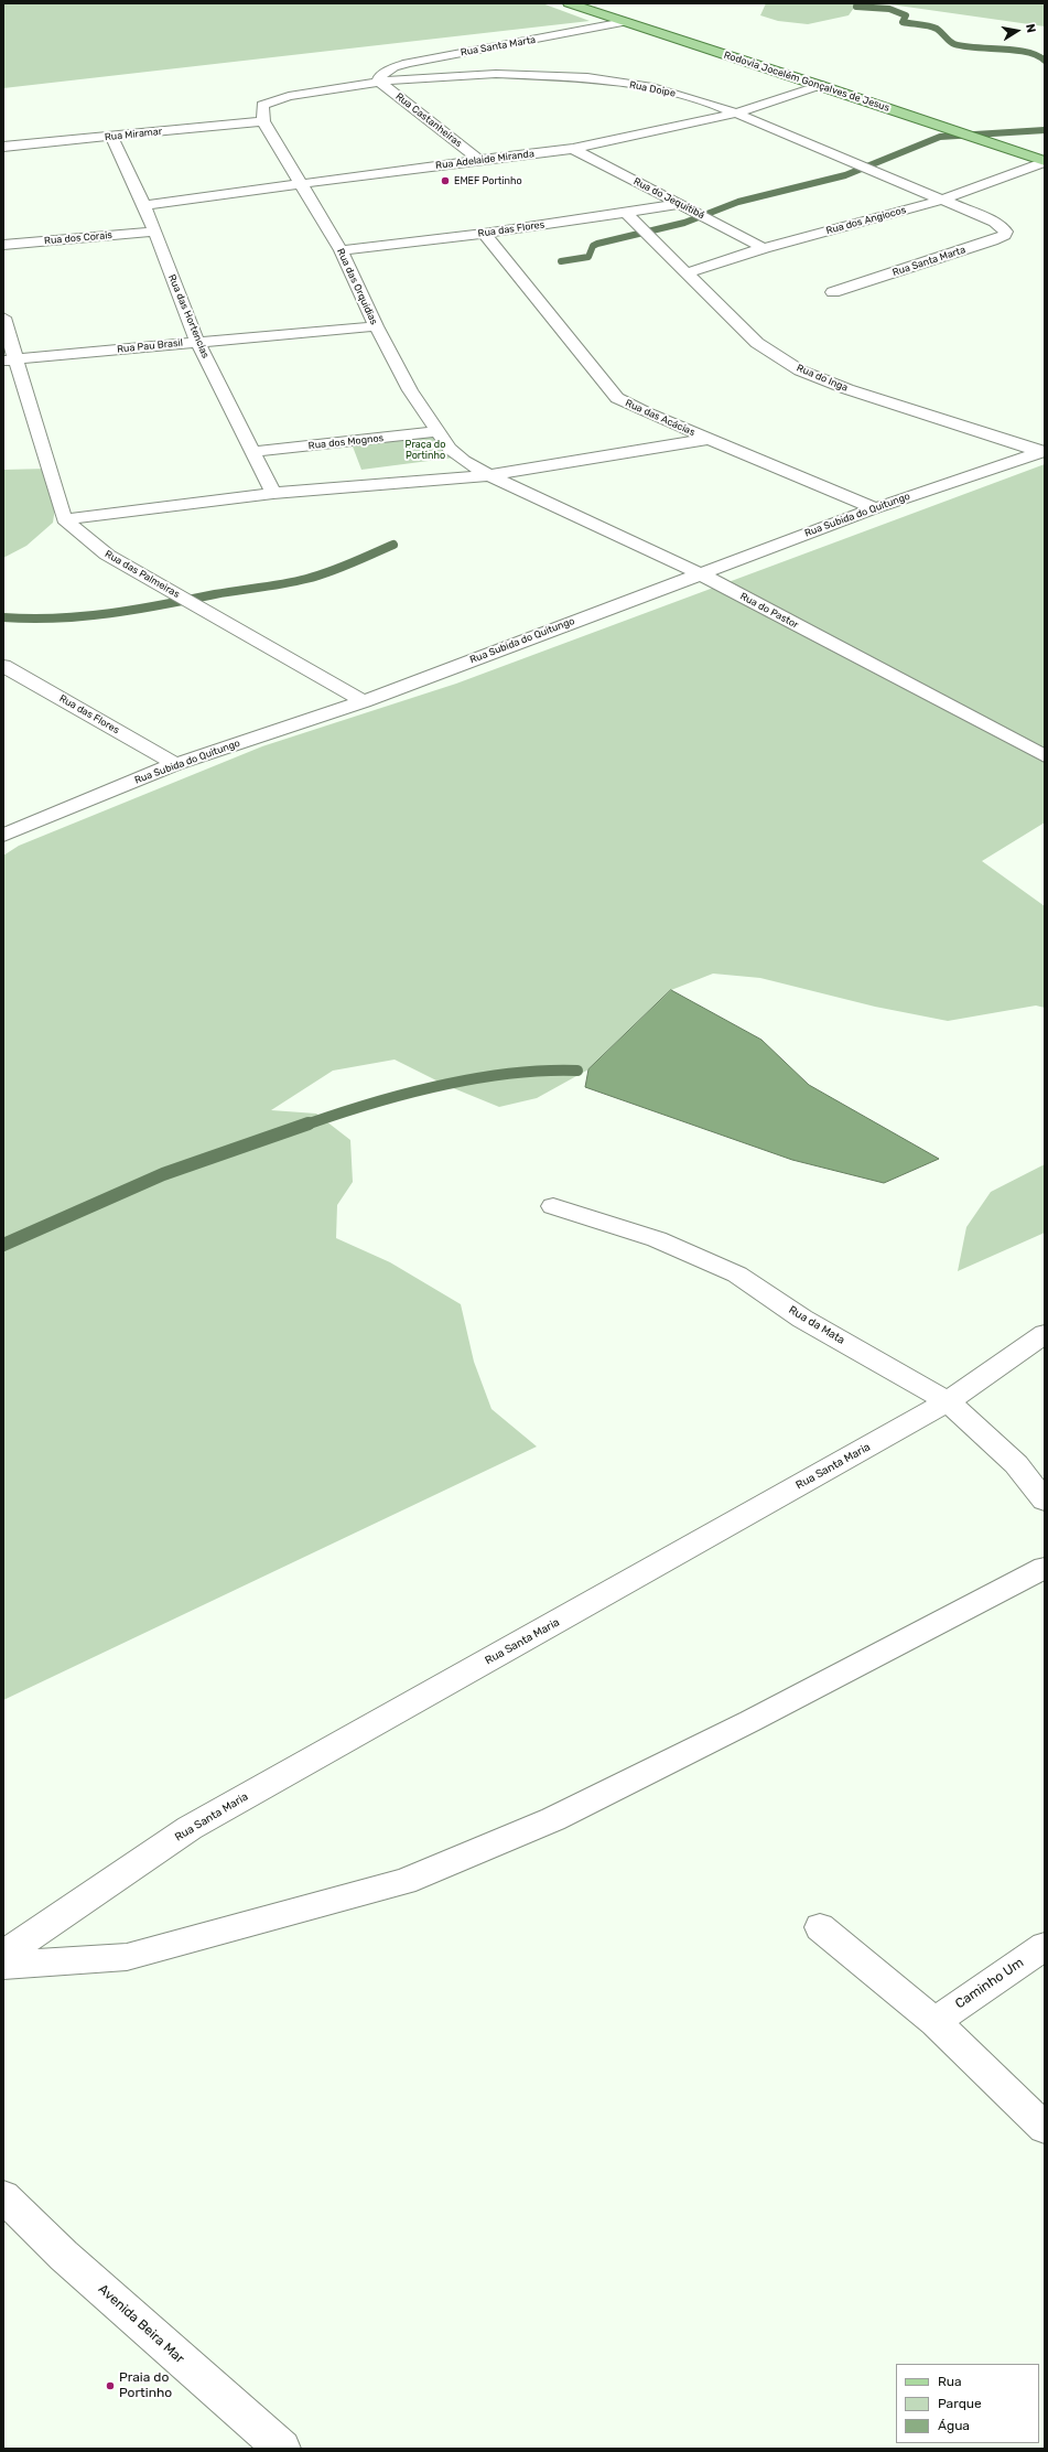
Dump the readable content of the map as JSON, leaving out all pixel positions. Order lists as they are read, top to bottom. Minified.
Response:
{"streets":{"main road":["Rodovia Jocelém Gonçalves de Jesus"],"street":["Rua Santa Marta","Rua Doipe","Rua Castanheiras","Rua Miramar","Rua Adelaide Miranda","Rua do Jequitibá","Rua dos Angiocos","Rua das Flores","Rua dos Corais","Rua das Orquidias","Rua das Hortencias","Rua Pau Brasil","Rua do Inga","Rua das Acácias","Rua dos Mognos","Rua Subida do Quitungo","Rua das Palmeiras","Rua do Pastor","Rua da Mata","Rua Santa Maria","Caminho Um","Avenida Beira Mar"]},"crossings":[["Rua Santa Marta","Rodovia Jocelém Gonçalves de Jesus"],["Rua Santa Marta","Rua Doipe"],["Rua Santa Marta","Rua Castanheiras"],["Rodovia Jocelém Gonçalves de Jesus","Rua Adelaide Miranda"],["Rodovia Jocelém Gonçalves de Jesus","Rua dos Angiocos"],["Rua Doipe","Rua Castanheiras"],["Rua Doipe","Rua Miramar"],["Rua Doipe","Rua Adelaide Miranda"],["Rua Doipe","Rua dos Angiocos"],["Rua Doipe","Rua das Orquidias"],["Rua Castanheiras","Rua Adelaide Miranda"],["Rua Miramar","Rua das Orquidias"],["Rua Miramar","Rua das Hortencias"],["Rua Adelaide Miranda","Rua do Jequitibá"],["Rua Adelaide Miranda","Rua das Orquidias"],["Rua Adelaide Miranda","Rua das Hortencias"],["Rua do Jequitibá","Rua dos Angiocos"],["Rua do Jequitibá","Rua das Flores"],["Rua dos Angiocos","Rua do Inga"],["Rua das Flores","Rua das Orquidias"],["Rua das Flores","Rua do Inga"],["Rua das Flores","Rua das Acácias"],["Rua das Flores","Rua Subida do Quitungo"],["Rua dos Corais","Rua das Hortencias"],["Rua das Orquidias","Rua Pau Brasil"],["Rua das Orquidias","Rua dos Mognos"],["Rua das Orquidias","Rua do Pastor"],["Rua das Hortencias","Rua Pau Brasil"],["Rua das Hortencias","Rua dos Mognos"],["Rua do Inga","Rua Subida do Quitungo"],["Rua das Acácias","Rua Subida do Quitungo"],["Rua Subida do Quitungo","Rua das Palmeiras"],["Rua Subida do Quitungo","Rua do Pastor"],["Rua da Mata","Rua Santa Maria"]],"parks":["Praça do Portinho"],"places":["EMEF Portinho","Praia do Portinho"],"legend":["Rua","Parque","Água"],"north":"right"}
